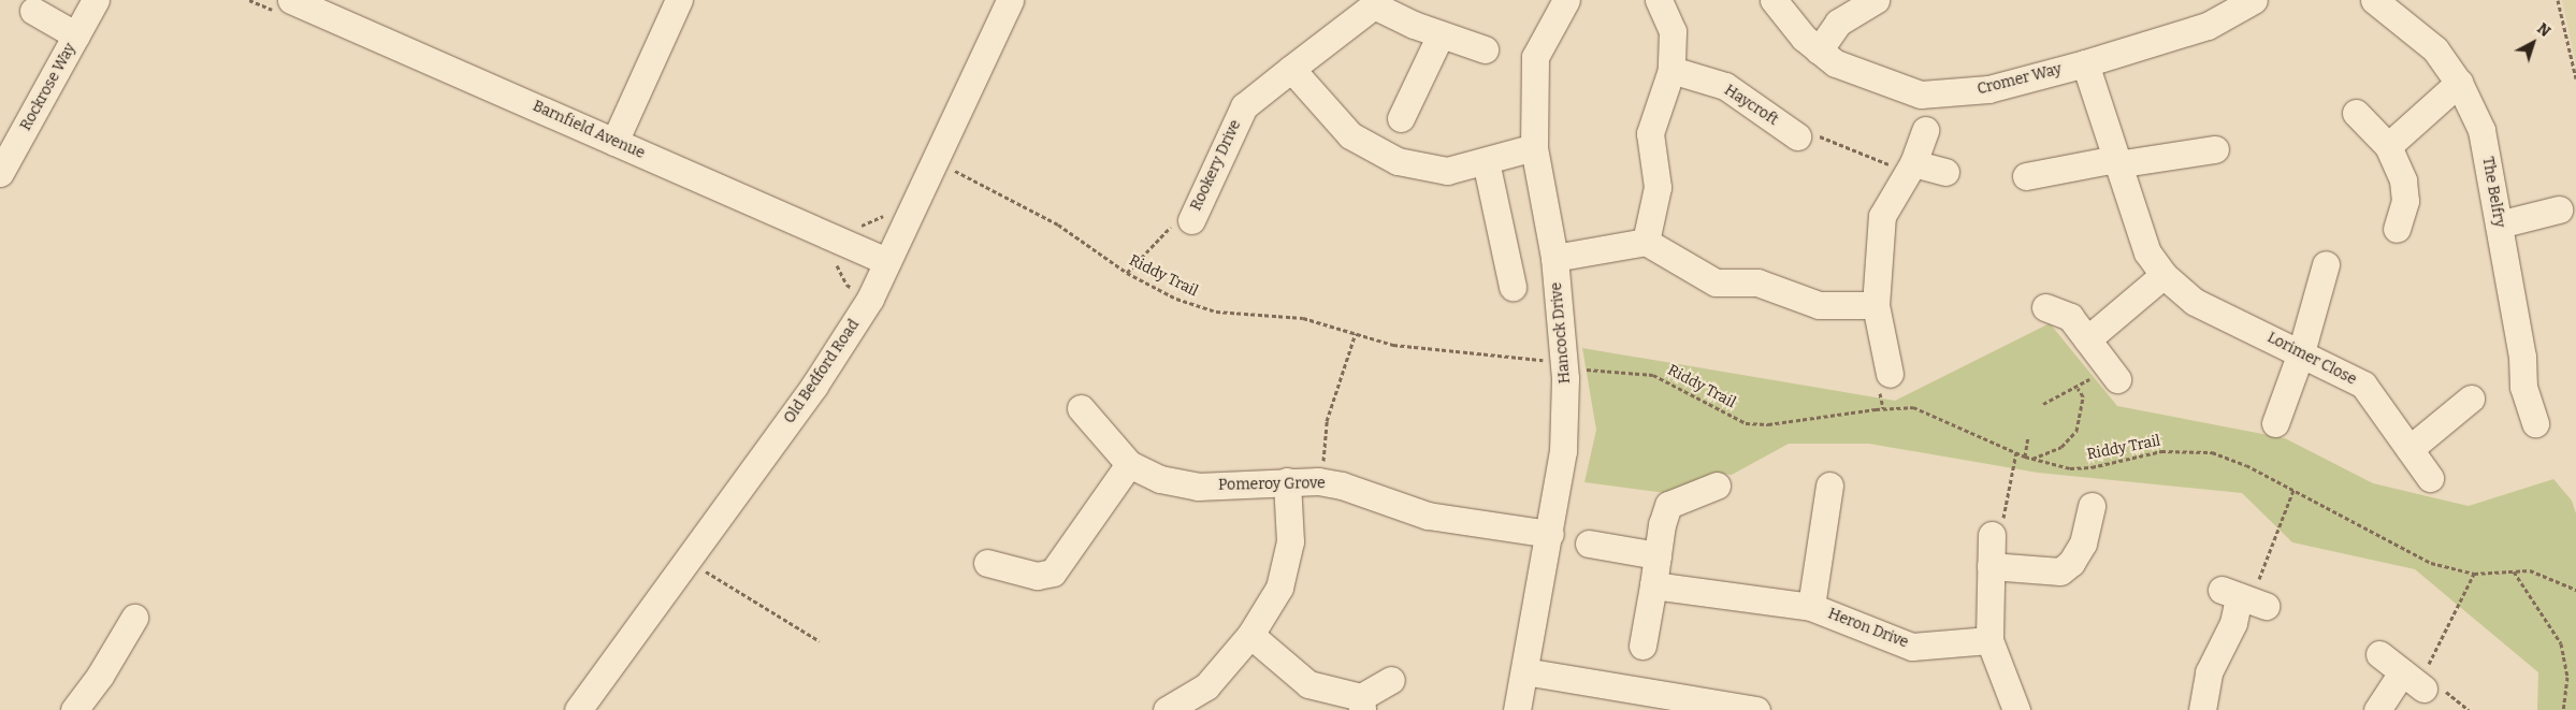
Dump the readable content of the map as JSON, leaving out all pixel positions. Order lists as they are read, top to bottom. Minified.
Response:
{"streets":{"street":["Cromer Way","Rockrose Way","Haycroft","Barnfield Avenue","Rookery Drive","The Belfry","Hancock Drive","Lorimer Close","Old Bedford Road","Pomeroy Grove","Heron Drive"],"path":["Riddy Trail"]},"crossings":[["Cromer Way","Lorimer Close"],["Barnfield Avenue","Old Bedford Road"],["Hancock Drive","Pomeroy Grove"]],"north":"top right"}
